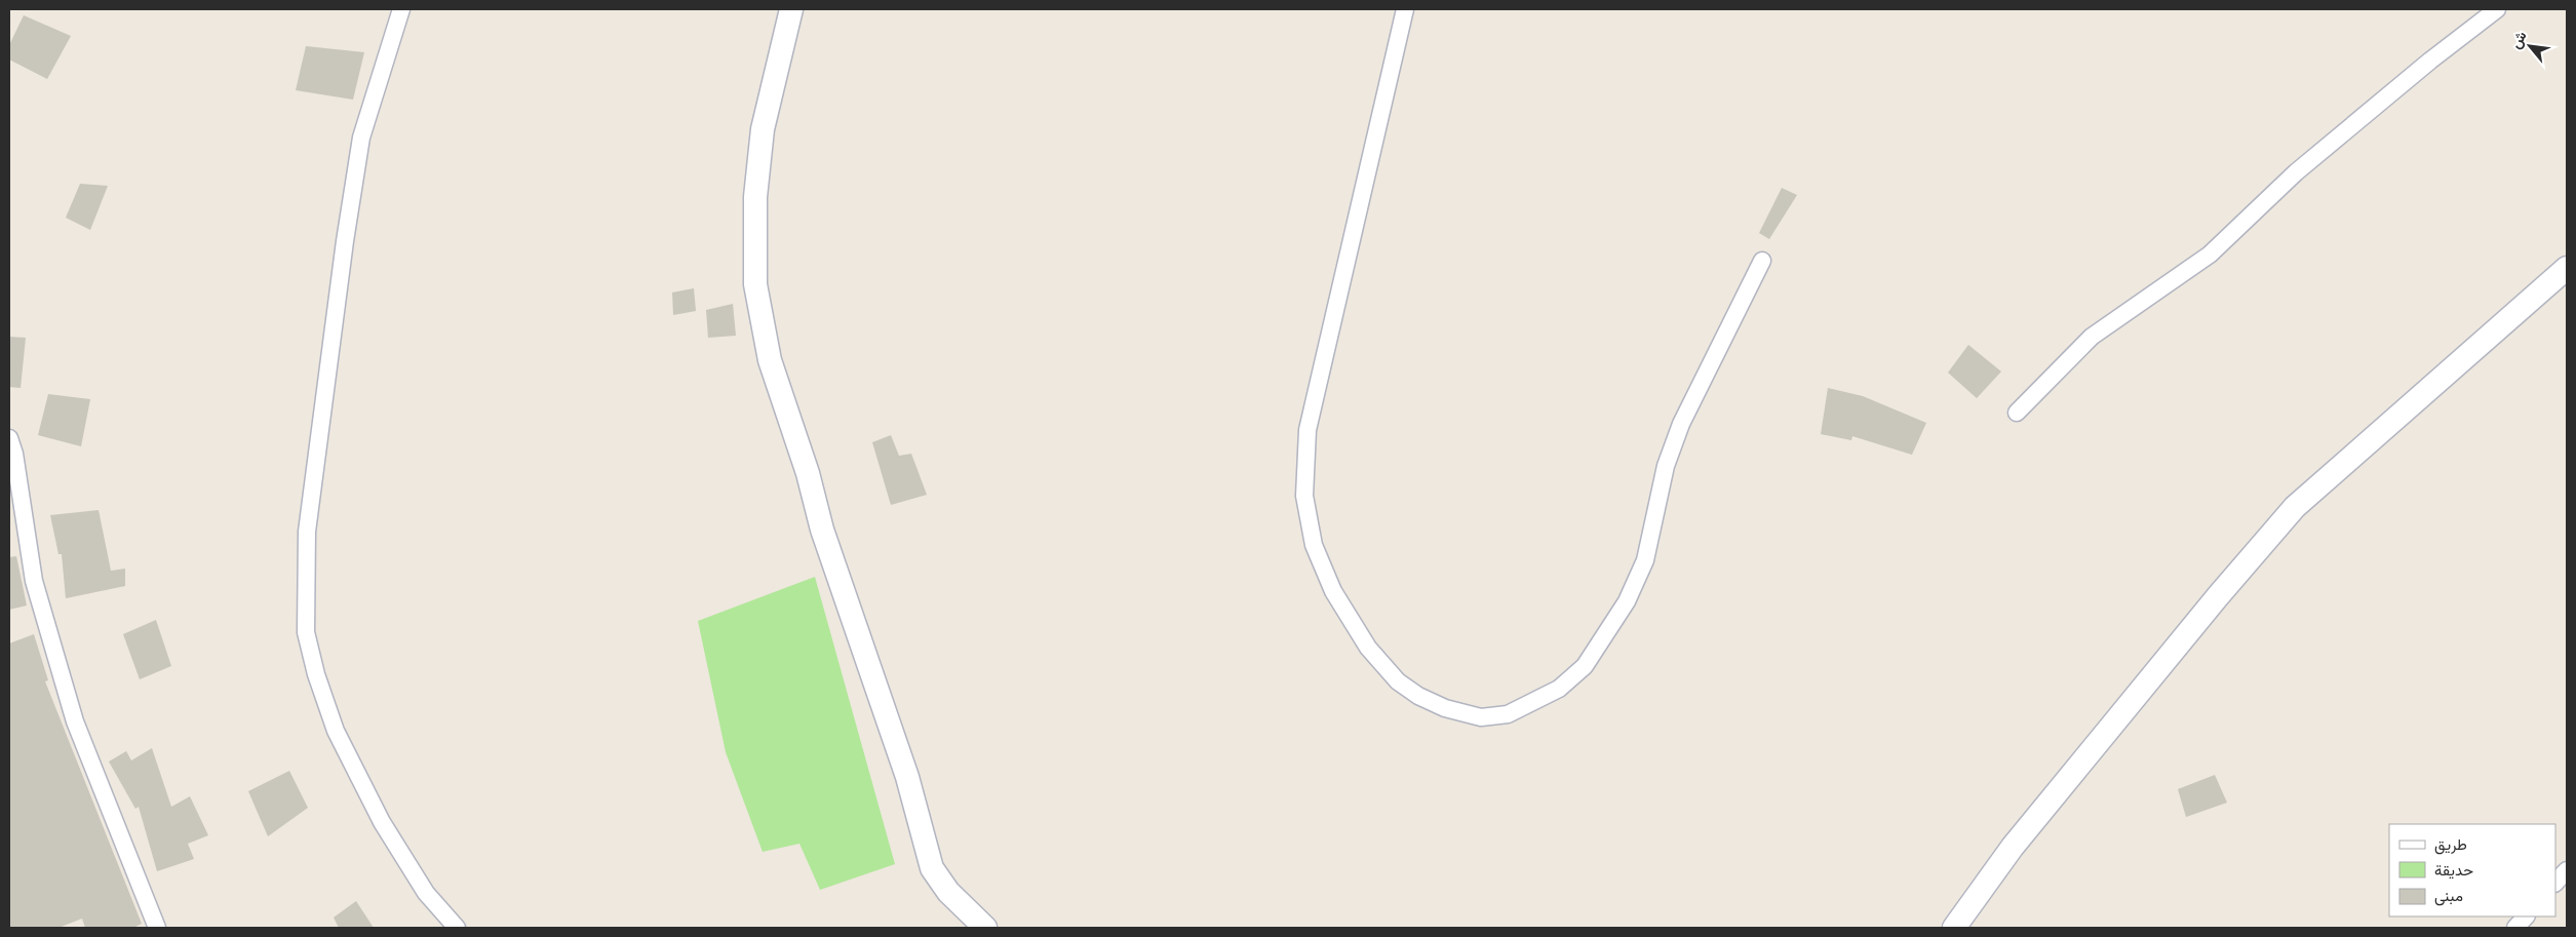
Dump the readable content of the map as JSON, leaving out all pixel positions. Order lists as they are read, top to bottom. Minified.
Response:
{"legend":["طريق","حديقة","مبنى"],"north":"top left"}
